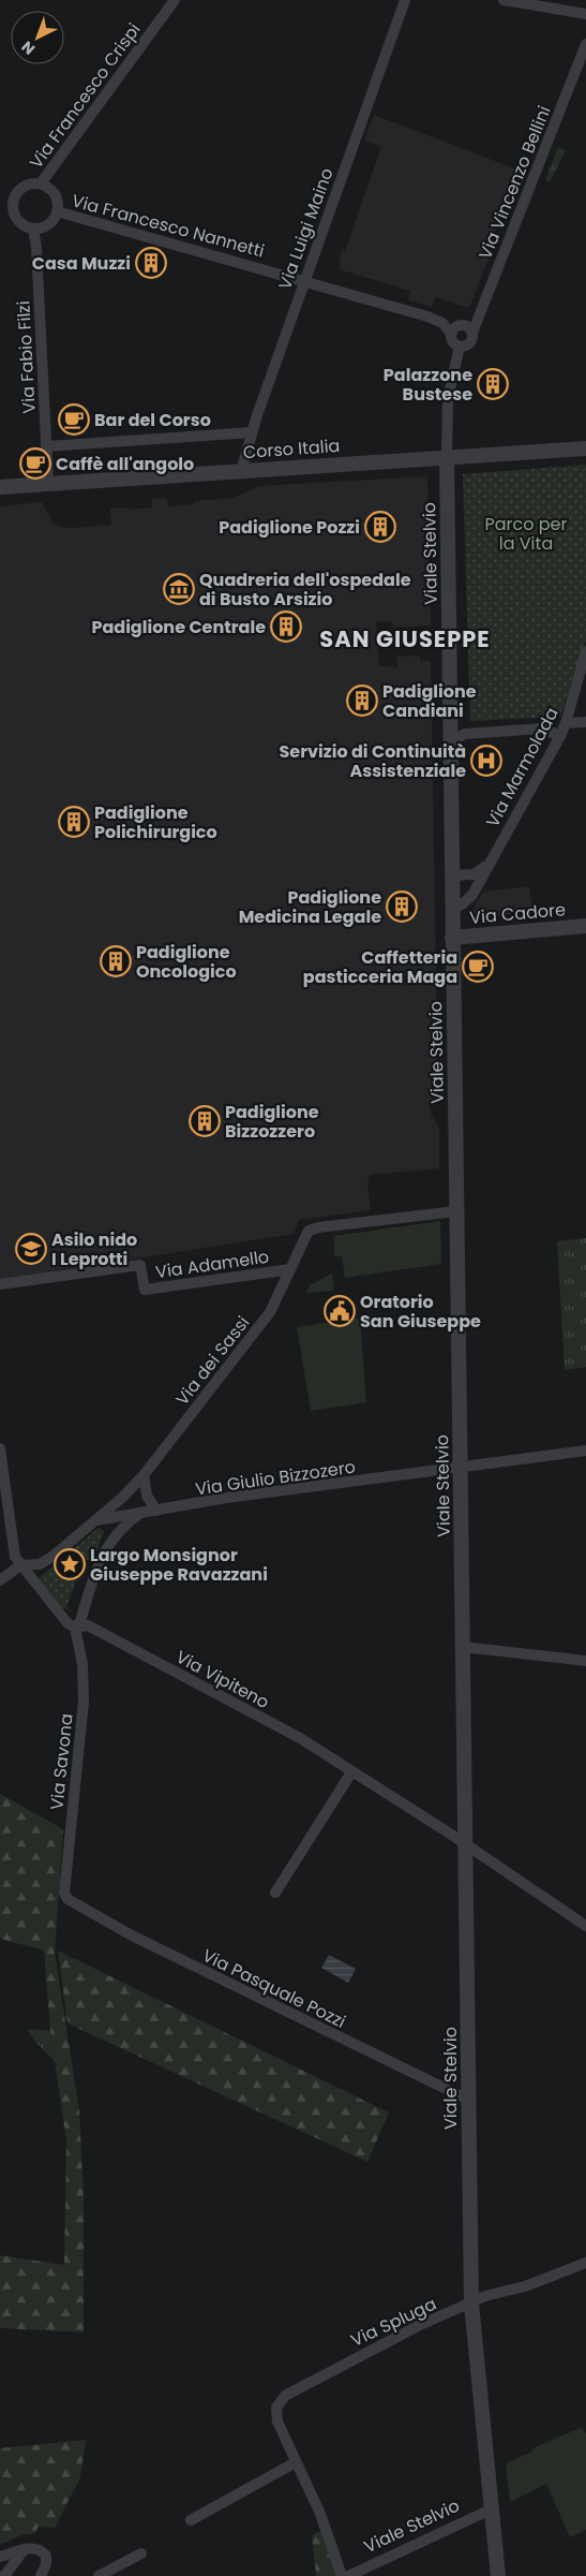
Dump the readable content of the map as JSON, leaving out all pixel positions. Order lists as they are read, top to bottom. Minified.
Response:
{"streets":{"street":["Via Francesco Crispi","Via Vincenzo Bellini","Via Francesco Nannetti","Via Luigi Maino","Via Fabio Filzi","Corso Italia","Viale Stelvio","Via Marmolada","Via Cadore","Via Adamello","Via dei Sassi","Via Giulio Bizzozero","Via Vipiteno","Via Savona","Via Pasquale Pozzi","Via Spluga"]},"crossings":[["Via Francesco Crispi","Via Francesco Nannetti"],["Via Francesco Crispi","Via Fabio Filzi"],["Via Vincenzo Bellini","Via Francesco Nannetti"],["Via Francesco Nannetti","Via Luigi Maino"],["Via Francesco Nannetti","Via Fabio Filzi"],["Via Luigi Maino","Corso Italia"],["Via Fabio Filzi","Corso Italia"],["Corso Italia","Viale Stelvio"],["Viale Stelvio","Via Marmolada"],["Viale Stelvio","Via Cadore"],["Viale Stelvio","Via dei Sassi"],["Viale Stelvio","Via Giulio Bizzozero"],["Viale Stelvio","Via Vipiteno"],["Viale Stelvio","Via Pasquale Pozzi"],["Viale Stelvio","Via Spluga"],["Via Adamello","Via dei Sassi"],["Via dei Sassi","Via Giulio Bizzozero"],["Via Vipiteno","Via Savona"],["Via Savona","Via Pasquale Pozzi"]],"districts":["SAN GIUSEPPE"],"parks":["Parco per la Vita"],"places":{"building":["Casa Muzzi","Palazzone Bustese","Padiglione Pozzi","Padiglione Centrale","Padiglione Candiani","Padiglione Polichirurgico","Padiglione Medicina Legale","Padiglione Oncologico","Padiglione Bizzozzero"],"cafe":["Bar del Corso","Caffè all'angolo","Caffetteria pasticceria Maga"],"museum":["Quadreria dell'ospedale di Busto Arsizio"],"hospital":["Servizio di Continuità Assistenziale"],"school or university":["Asilo nido I Leprotti"],"public building":["Oratorio San Giuseppe"],"place":["Largo Monsignor Giuseppe Ravazzani"]},"north":"bottom left"}
